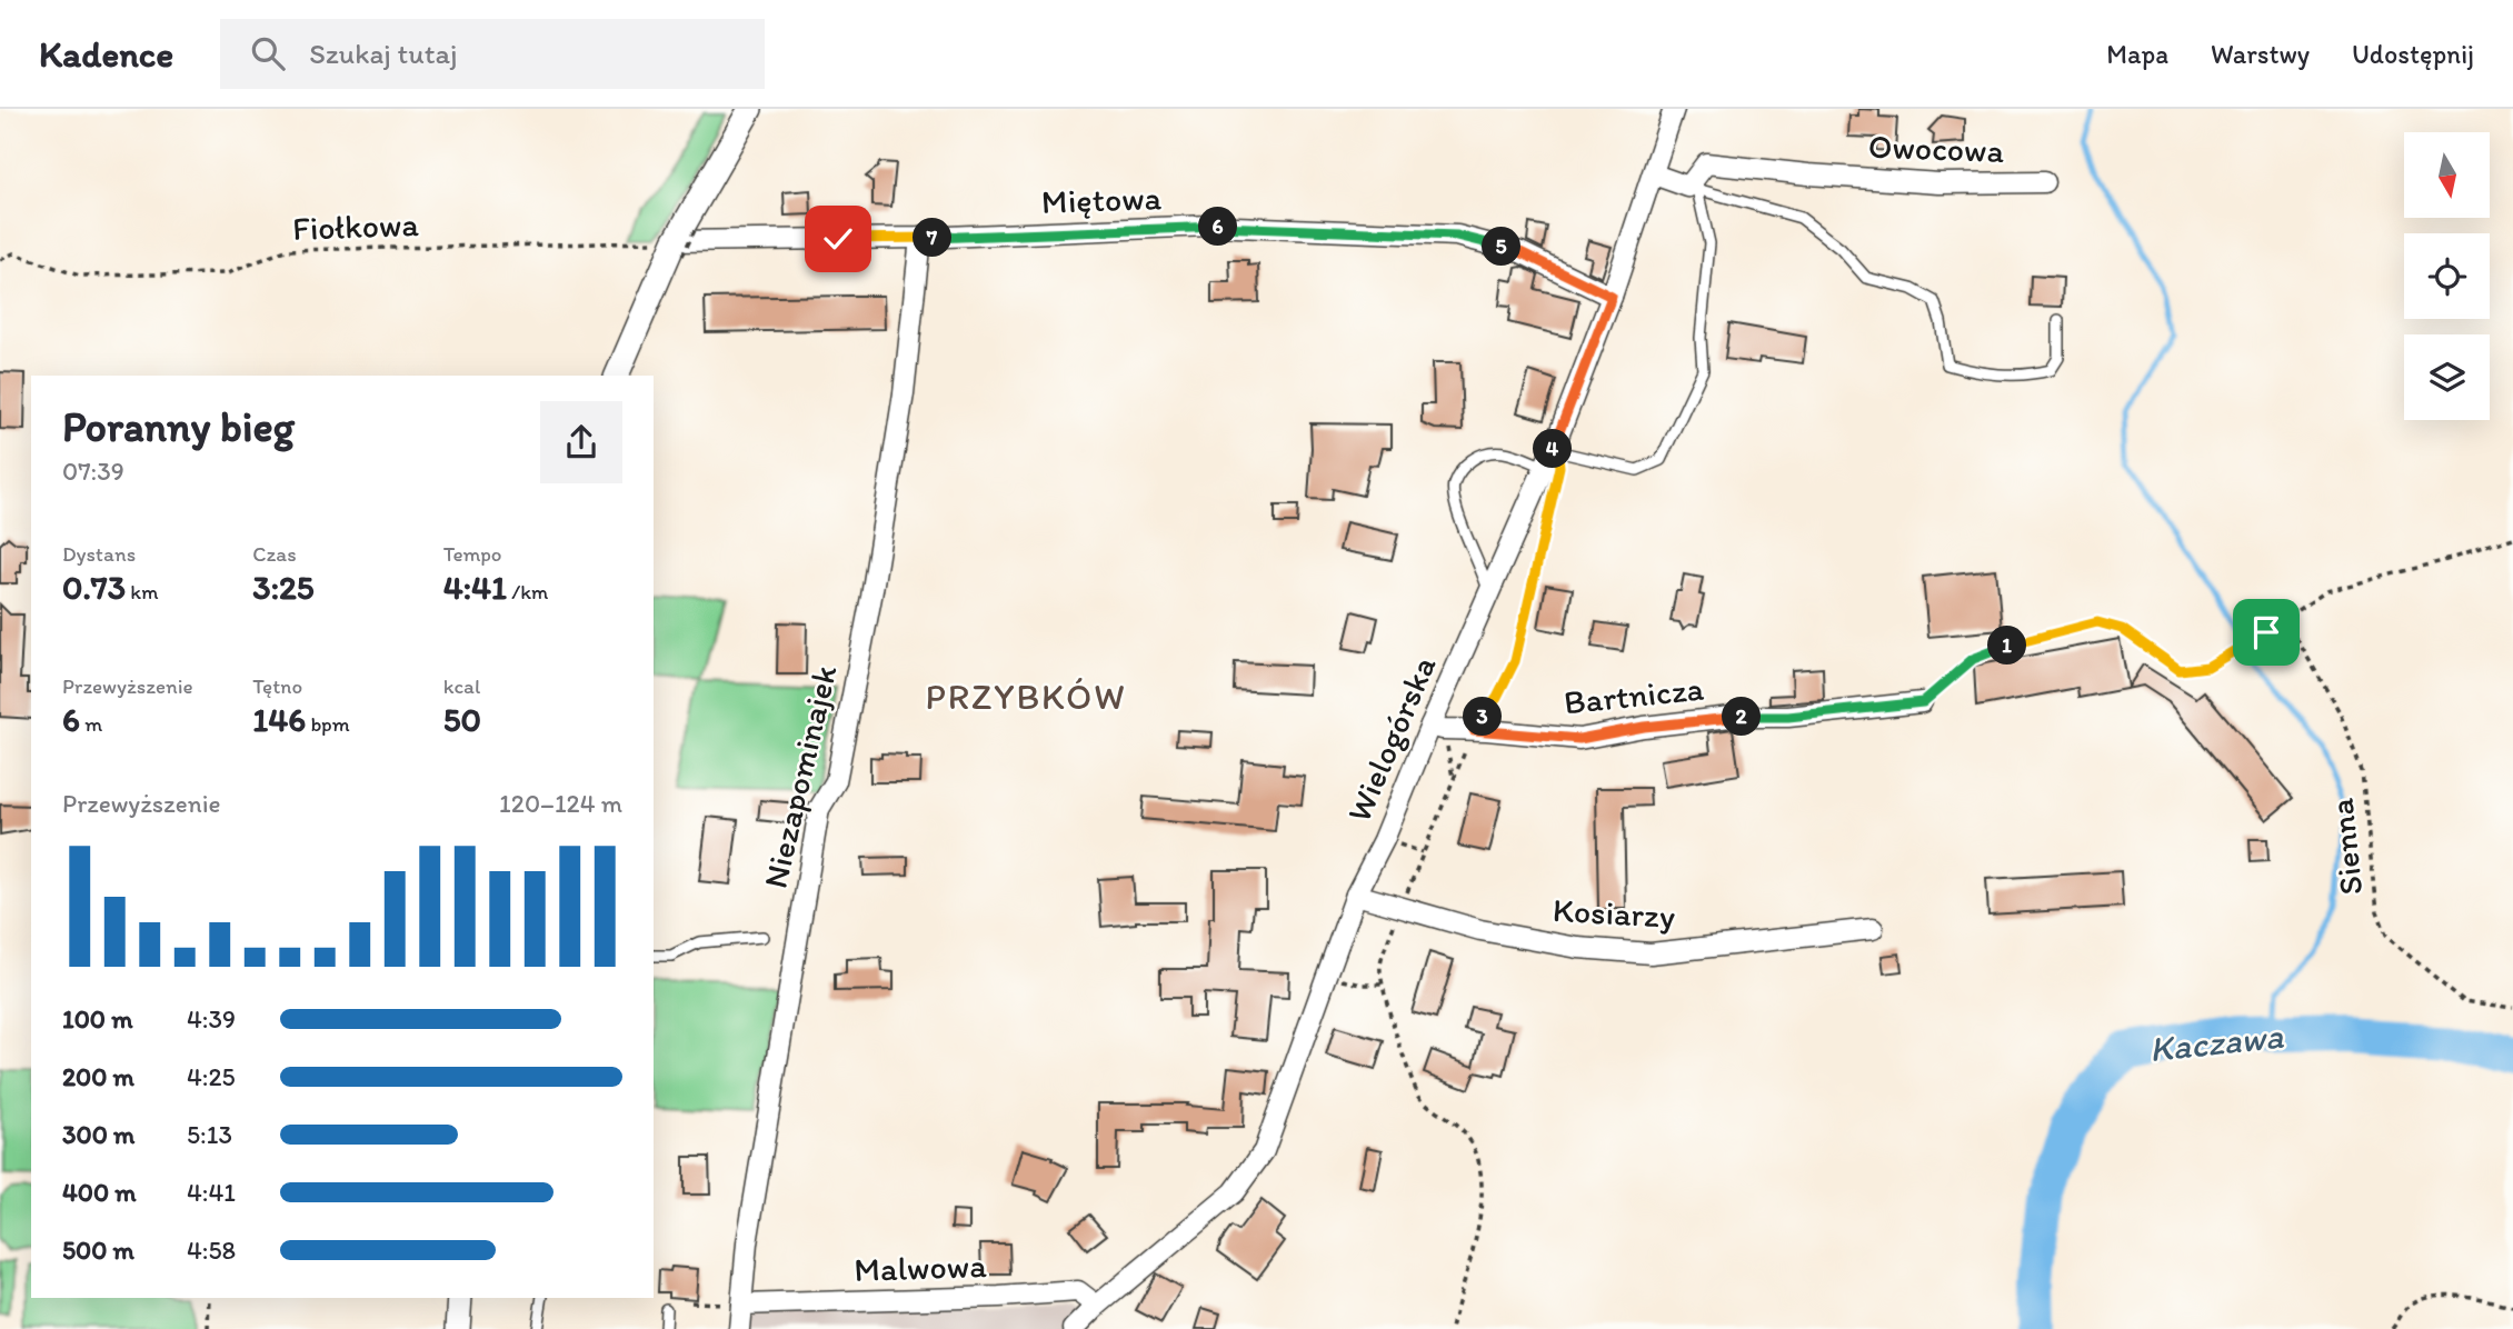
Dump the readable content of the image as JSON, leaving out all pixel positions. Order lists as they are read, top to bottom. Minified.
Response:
{"streets":{"street":["Owocowa","Miętowa","Bartnicza","Wielogórska","Niezapominajek","Kosiarzy","Malwowa"],"path":["Fiołkowa","Sienna"]},"crossings":[["Miętowa","Fiołkowa"],["Miętowa","Wielogórska"],["Miętowa","Niezapominajek"],["Bartnicza","Wielogórska"],["Wielogórska","Kosiarzy"],["Wielogórska","Malwowa"],["Niezapominajek","Malwowa"]],"districts":["PRZYBKÓW"],"water":["Kaczawa"],"north":"bottom","page":{"header":"Kadence","search":"Szukaj tutaj","nav":["Mapa","Warstwy","Udostępnij"],"pins":["6","7","5","4","1","2","3"],"heading":["Poranny bieg","07:39"],"stats":[["Dystans","0.73 km"],["Czas","3:25"],["Tempo","4:41 /km"],["Przewyższenie","6 m"],["Tętno","146 bpm"],["kcal","50"]],"chart":["Przewyższenie","120–124 m"],"list":[{"name":"100 m","note":"4:39"},{"name":"200 m","note":"4:25"},{"name":"300 m","note":"5:13"},{"name":"400 m","note":"4:41"},{"name":"500 m","note":"4:58"}]}}
